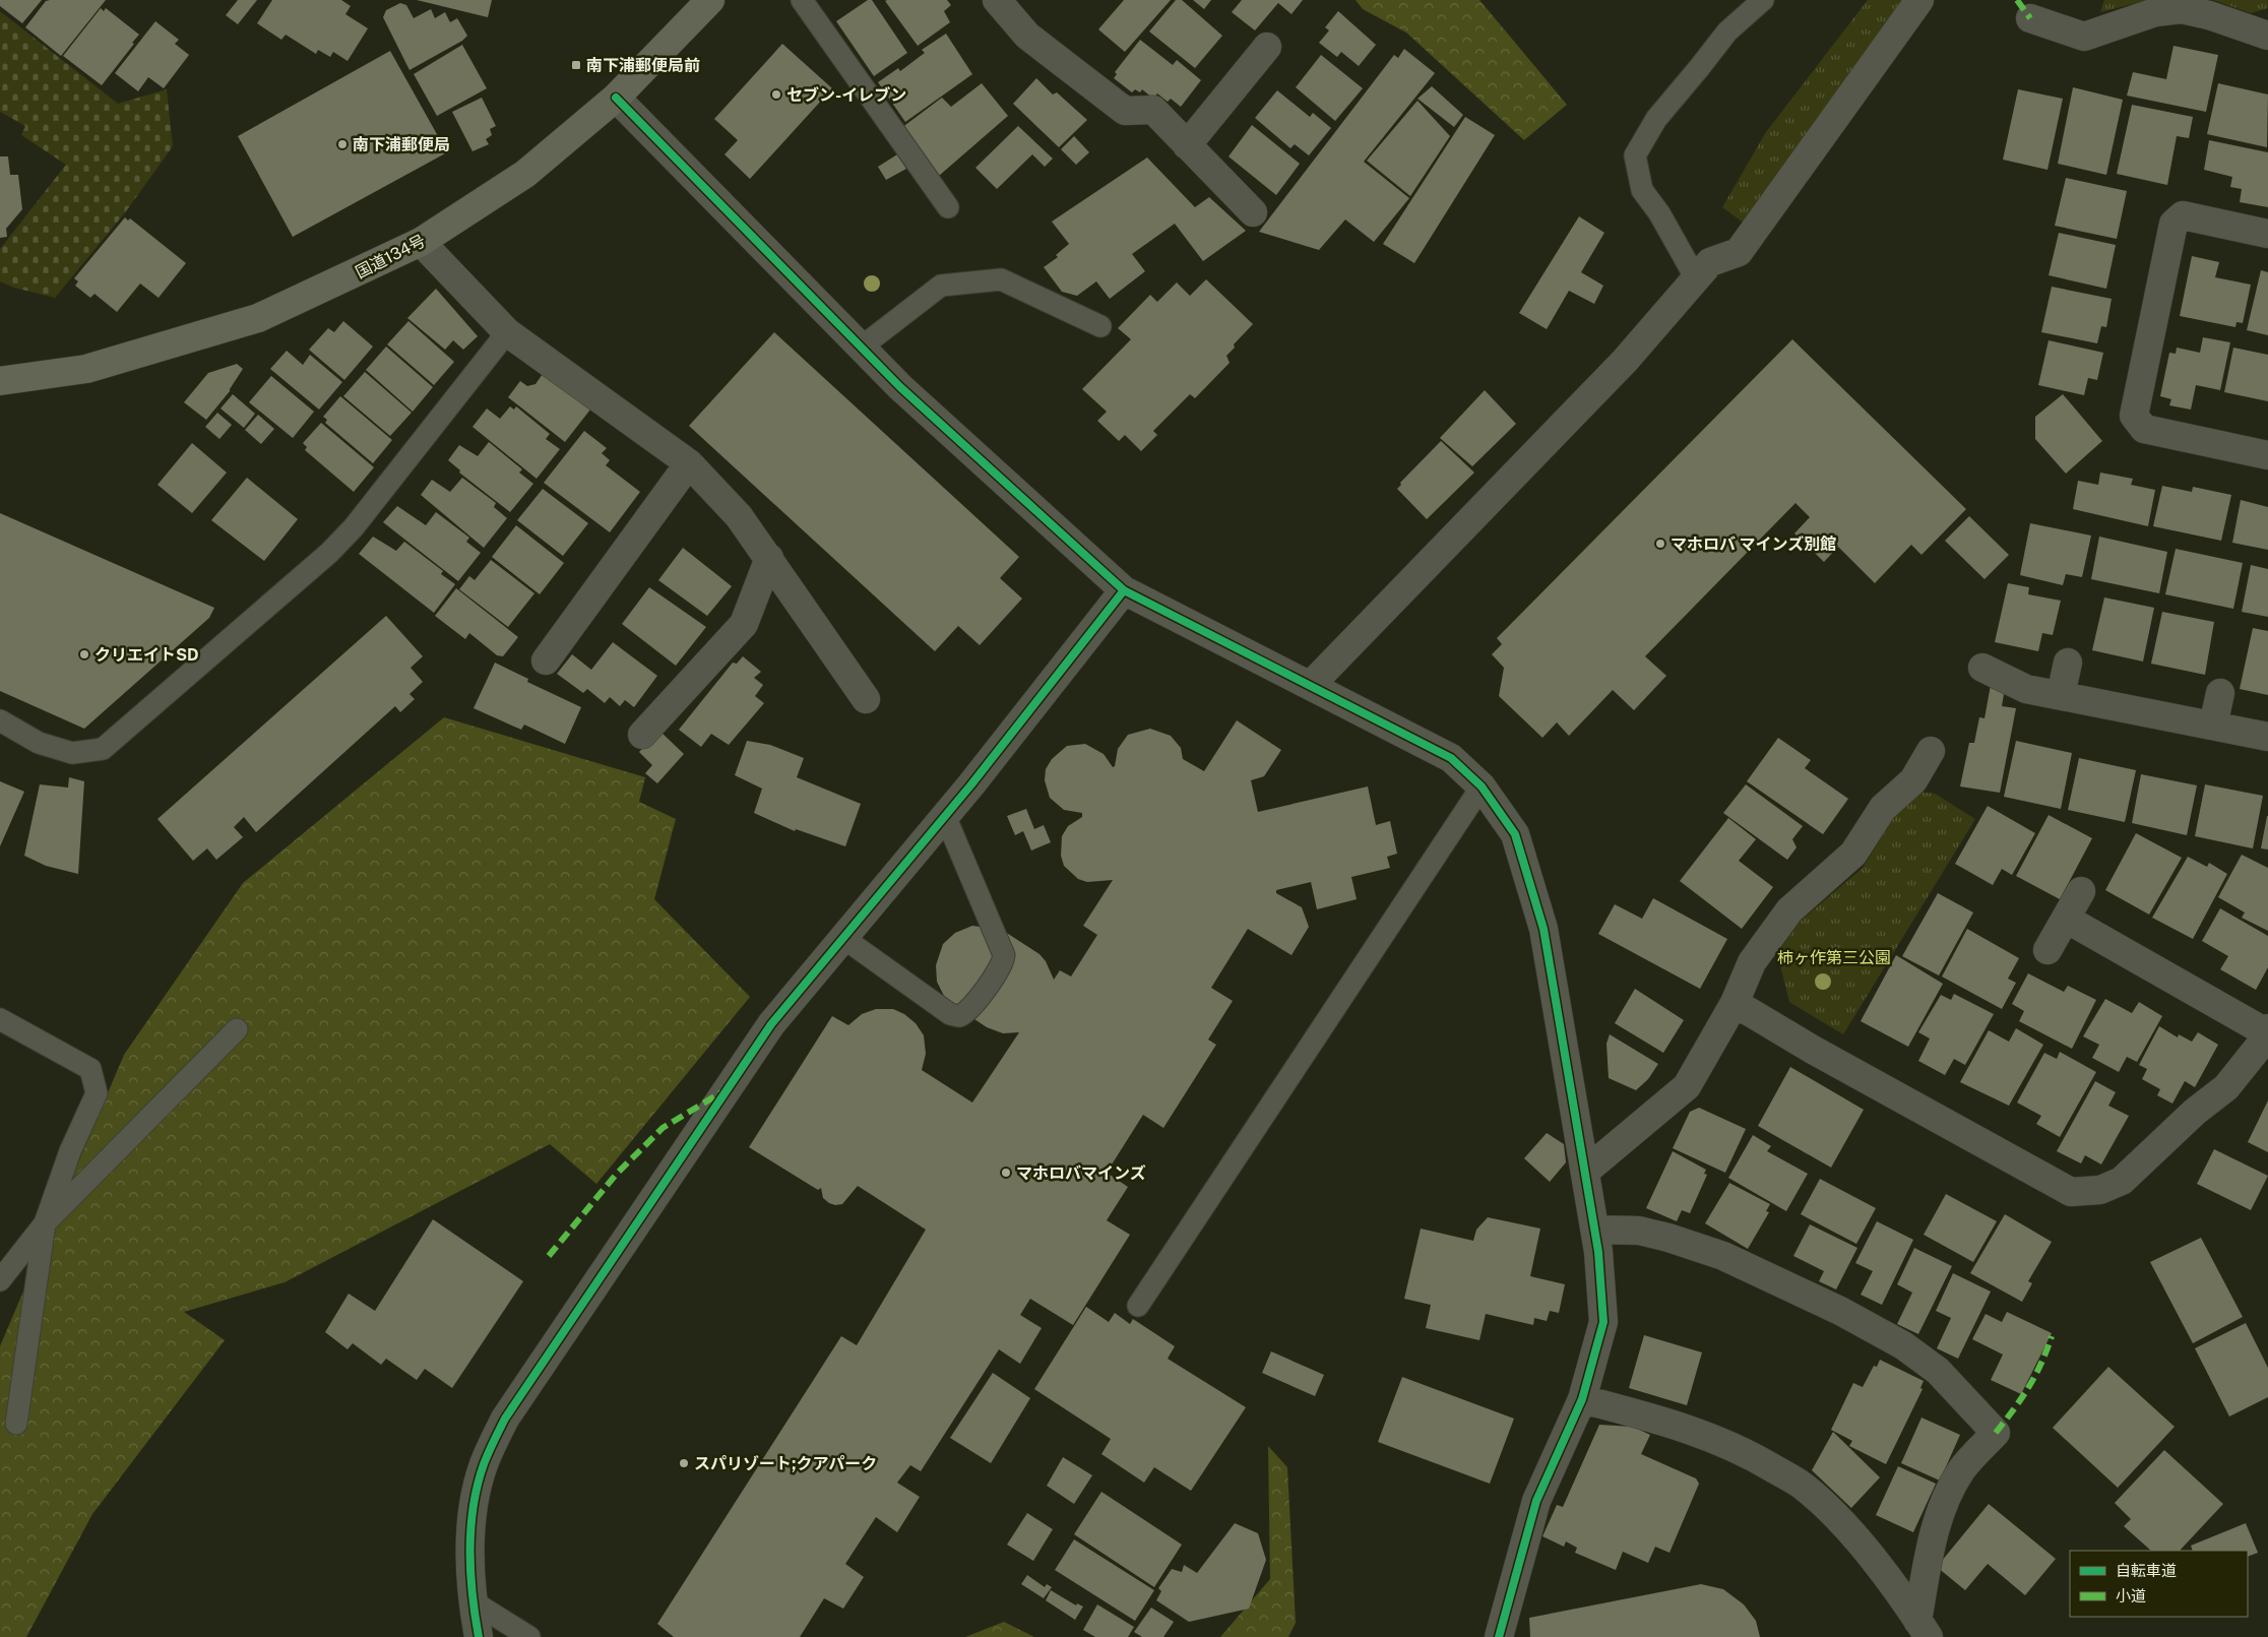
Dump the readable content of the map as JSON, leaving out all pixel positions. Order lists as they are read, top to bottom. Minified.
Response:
{"streets":{"highway":["国道134号"]},"parks":["柿ヶ作第三公園"],"places":{"transit":["南下浦郵便局前"],"other":["セブン-イレブン","南下浦郵便局","マホロバ マインズ別館","クリエイトSD","マホロバマインズ","スパリゾート;クアパーク"]},"legend":["自転車道","小道"]}
